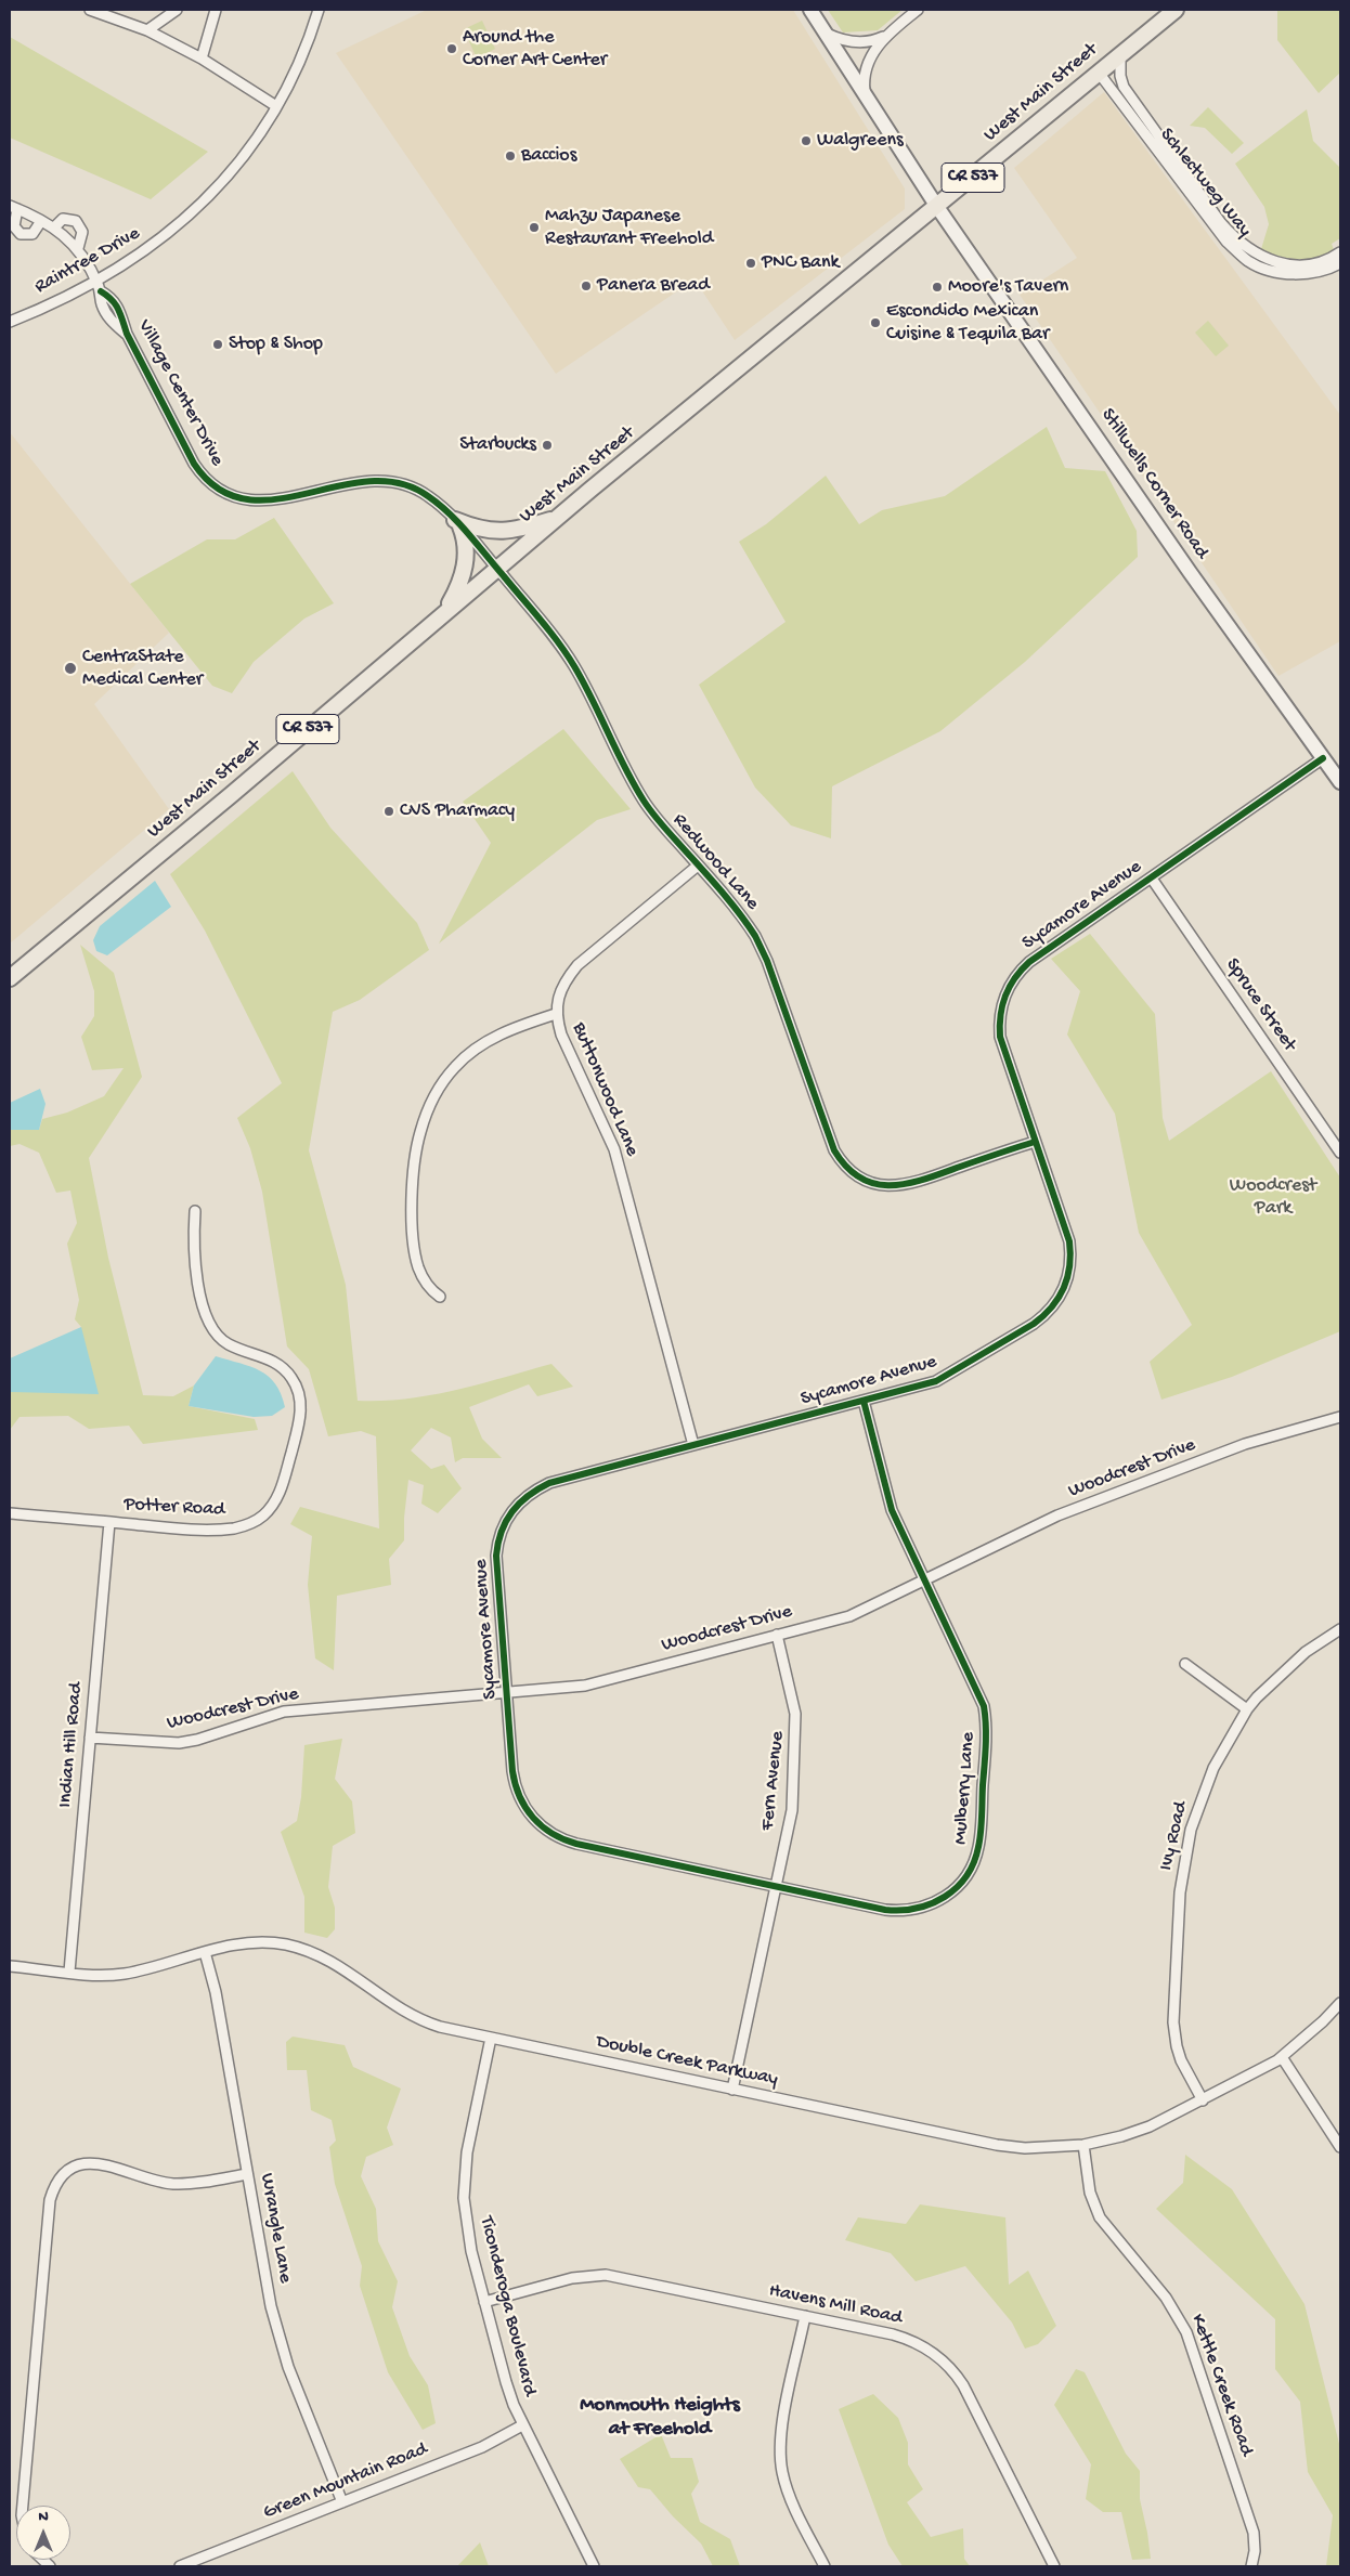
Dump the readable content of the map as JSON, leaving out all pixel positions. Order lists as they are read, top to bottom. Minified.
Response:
{"streets":{"main road":["West Main Street","CR 537"],"street":["Schlectweg Way","Raintree Drive","Village Center Drive","Stillwells Corner Road","Redwood Lane","Sycamore Avenue","Spruce Street","Buttonwood Lane","Woodcrest Drive","Potter Road","Indian Hill Road","Fern Avenue","Mulberry Lane","Ivy Road","Double Creek Parkway","Wrangle Lane","Havens Mill Road","Ticonderoga Boulevard","Kettle Creek Road","Green Mountain Road"]},"crossings":[["West Main Street","Schlectweg Way"],["West Main Street","Village Center Drive"],["West Main Street","Stillwells Corner Road"],["West Main Street","Redwood Lane"],["Raintree Drive","Village Center Drive"],["Village Center Drive","Redwood Lane"],["Stillwells Corner Road","Sycamore Avenue"],["Redwood Lane","Sycamore Avenue"],["Redwood Lane","Buttonwood Lane"],["Sycamore Avenue","Spruce Street"],["Sycamore Avenue","Buttonwood Lane"],["Sycamore Avenue","Woodcrest Drive"],["Sycamore Avenue","Mulberry Lane"],["Woodcrest Drive","Indian Hill Road"],["Woodcrest Drive","Fern Avenue"],["Woodcrest Drive","Mulberry Lane"],["Potter Road","Indian Hill Road"],["Indian Hill Road","Double Creek Parkway"],["Fern Avenue","Mulberry Lane"],["Fern Avenue","Double Creek Parkway"],["Ivy Road","Double Creek Parkway"],["Double Creek Parkway","Wrangle Lane"],["Double Creek Parkway","Ticonderoga Boulevard"],["Double Creek Parkway","Kettle Creek Road"],["Wrangle Lane","Green Mountain Road"],["Havens Mill Road","Ticonderoga Boulevard"],["Ticonderoga Boulevard","Green Mountain Road"]],"districts":["Monmouth Heights at Freehold"],"parks":["Woodcrest Park"],"places":["Around the Corner Art Center","Walgreens","Baccios","Mahzu Japanese Restaurant Freehold","PNC Bank","Panera Bread","Moore's Tavern","Escondido Mexican Cuisine & Tequila Bar","Stop & Shop","Starbucks","CentraState Medical Center","CVS Pharmacy"],"north":"top"}
